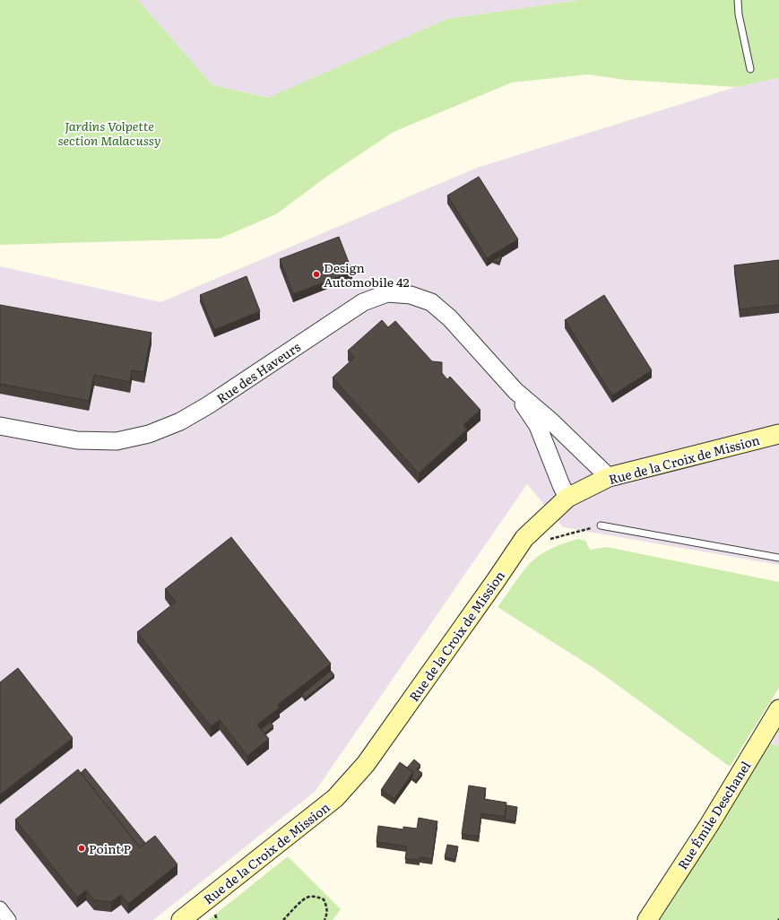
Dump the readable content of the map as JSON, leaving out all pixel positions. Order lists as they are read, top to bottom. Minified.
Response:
{"streets":{"main road":["Rue de la Croix de Mission","Rue Émile Deschanel"],"street":["Rue des Haveurs"]},"crossings":[["Rue des Haveurs","Rue de la Croix de Mission"]],"parks":["Jardins Volpette section Malacussy"],"places":["Design Automobile 42","Point P"]}
